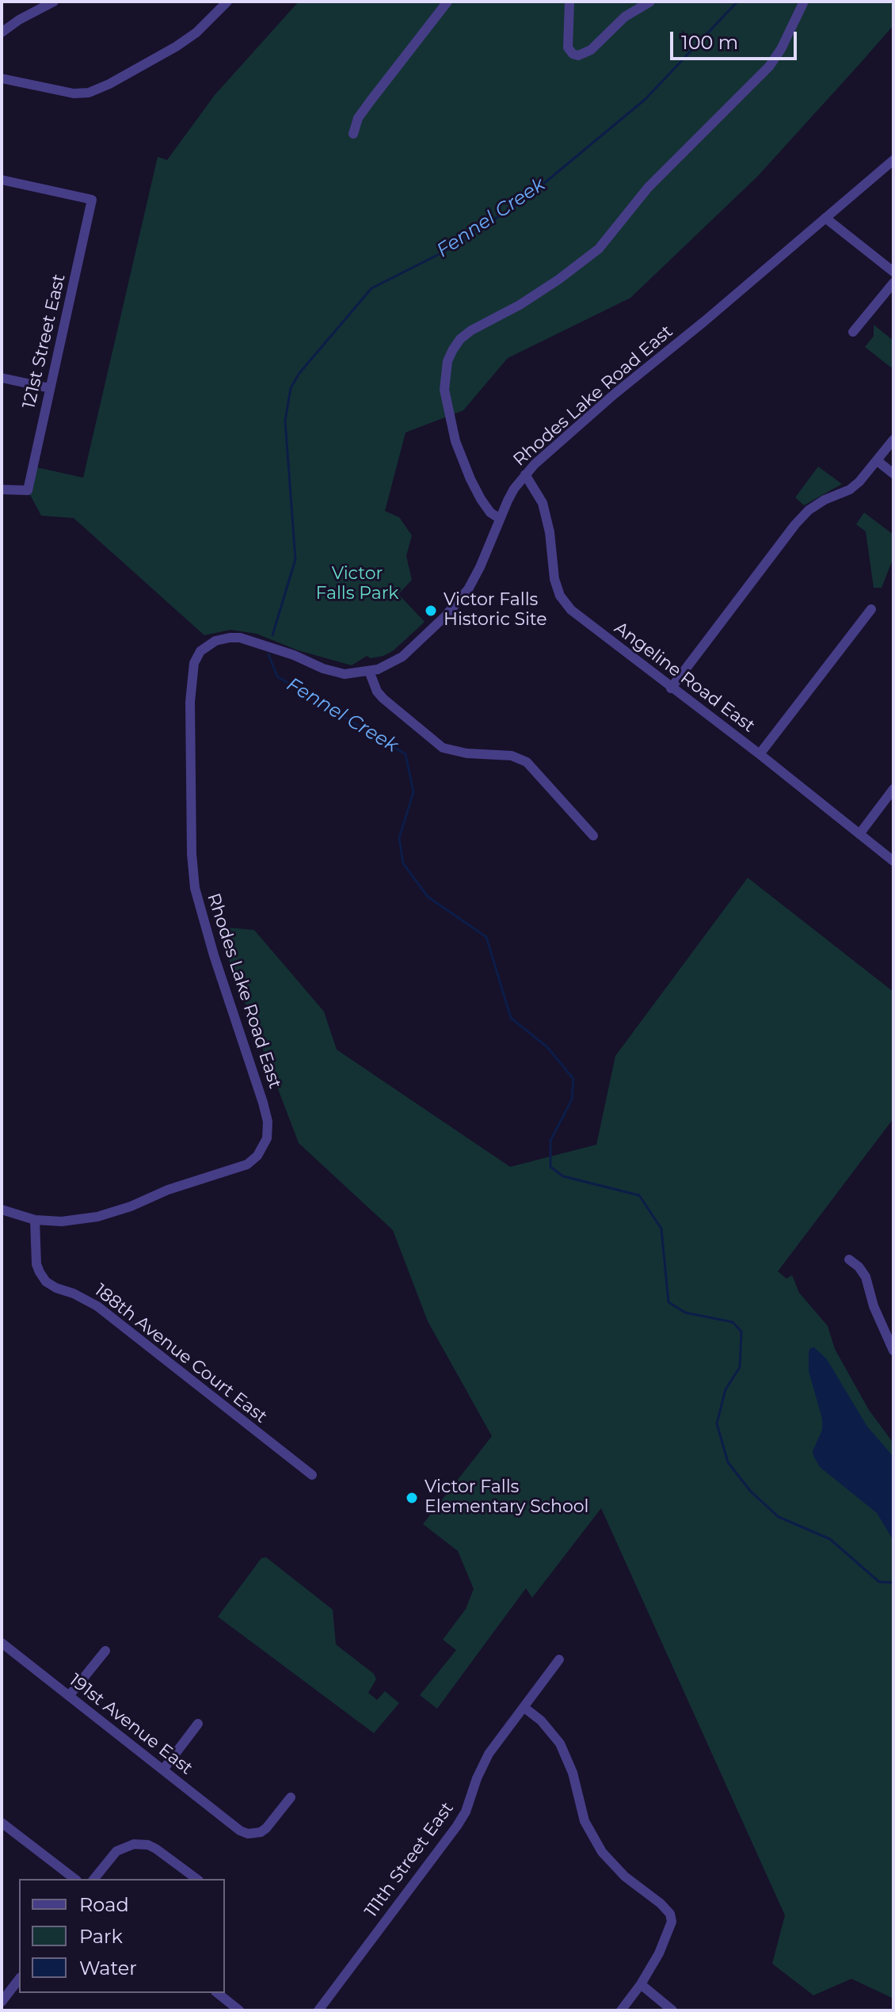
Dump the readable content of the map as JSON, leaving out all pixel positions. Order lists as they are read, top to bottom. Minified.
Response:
{"streets":{"street":["121st Street East","Rhodes Lake Road East","Angeline Road East","188th Avenue Court East","191st Avenue East","111th Street East"]},"crossings":[["Rhodes Lake Road East","Angeline Road East"],["Rhodes Lake Road East","188th Avenue Court East"]],"water":["Fennel Creek"],"parks":["Victor Falls Park"],"places":["Victor Falls Historic Site","Victor Falls Elementary School"],"legend":["Road","Park","Water"],"scale_bar":"100 m"}
